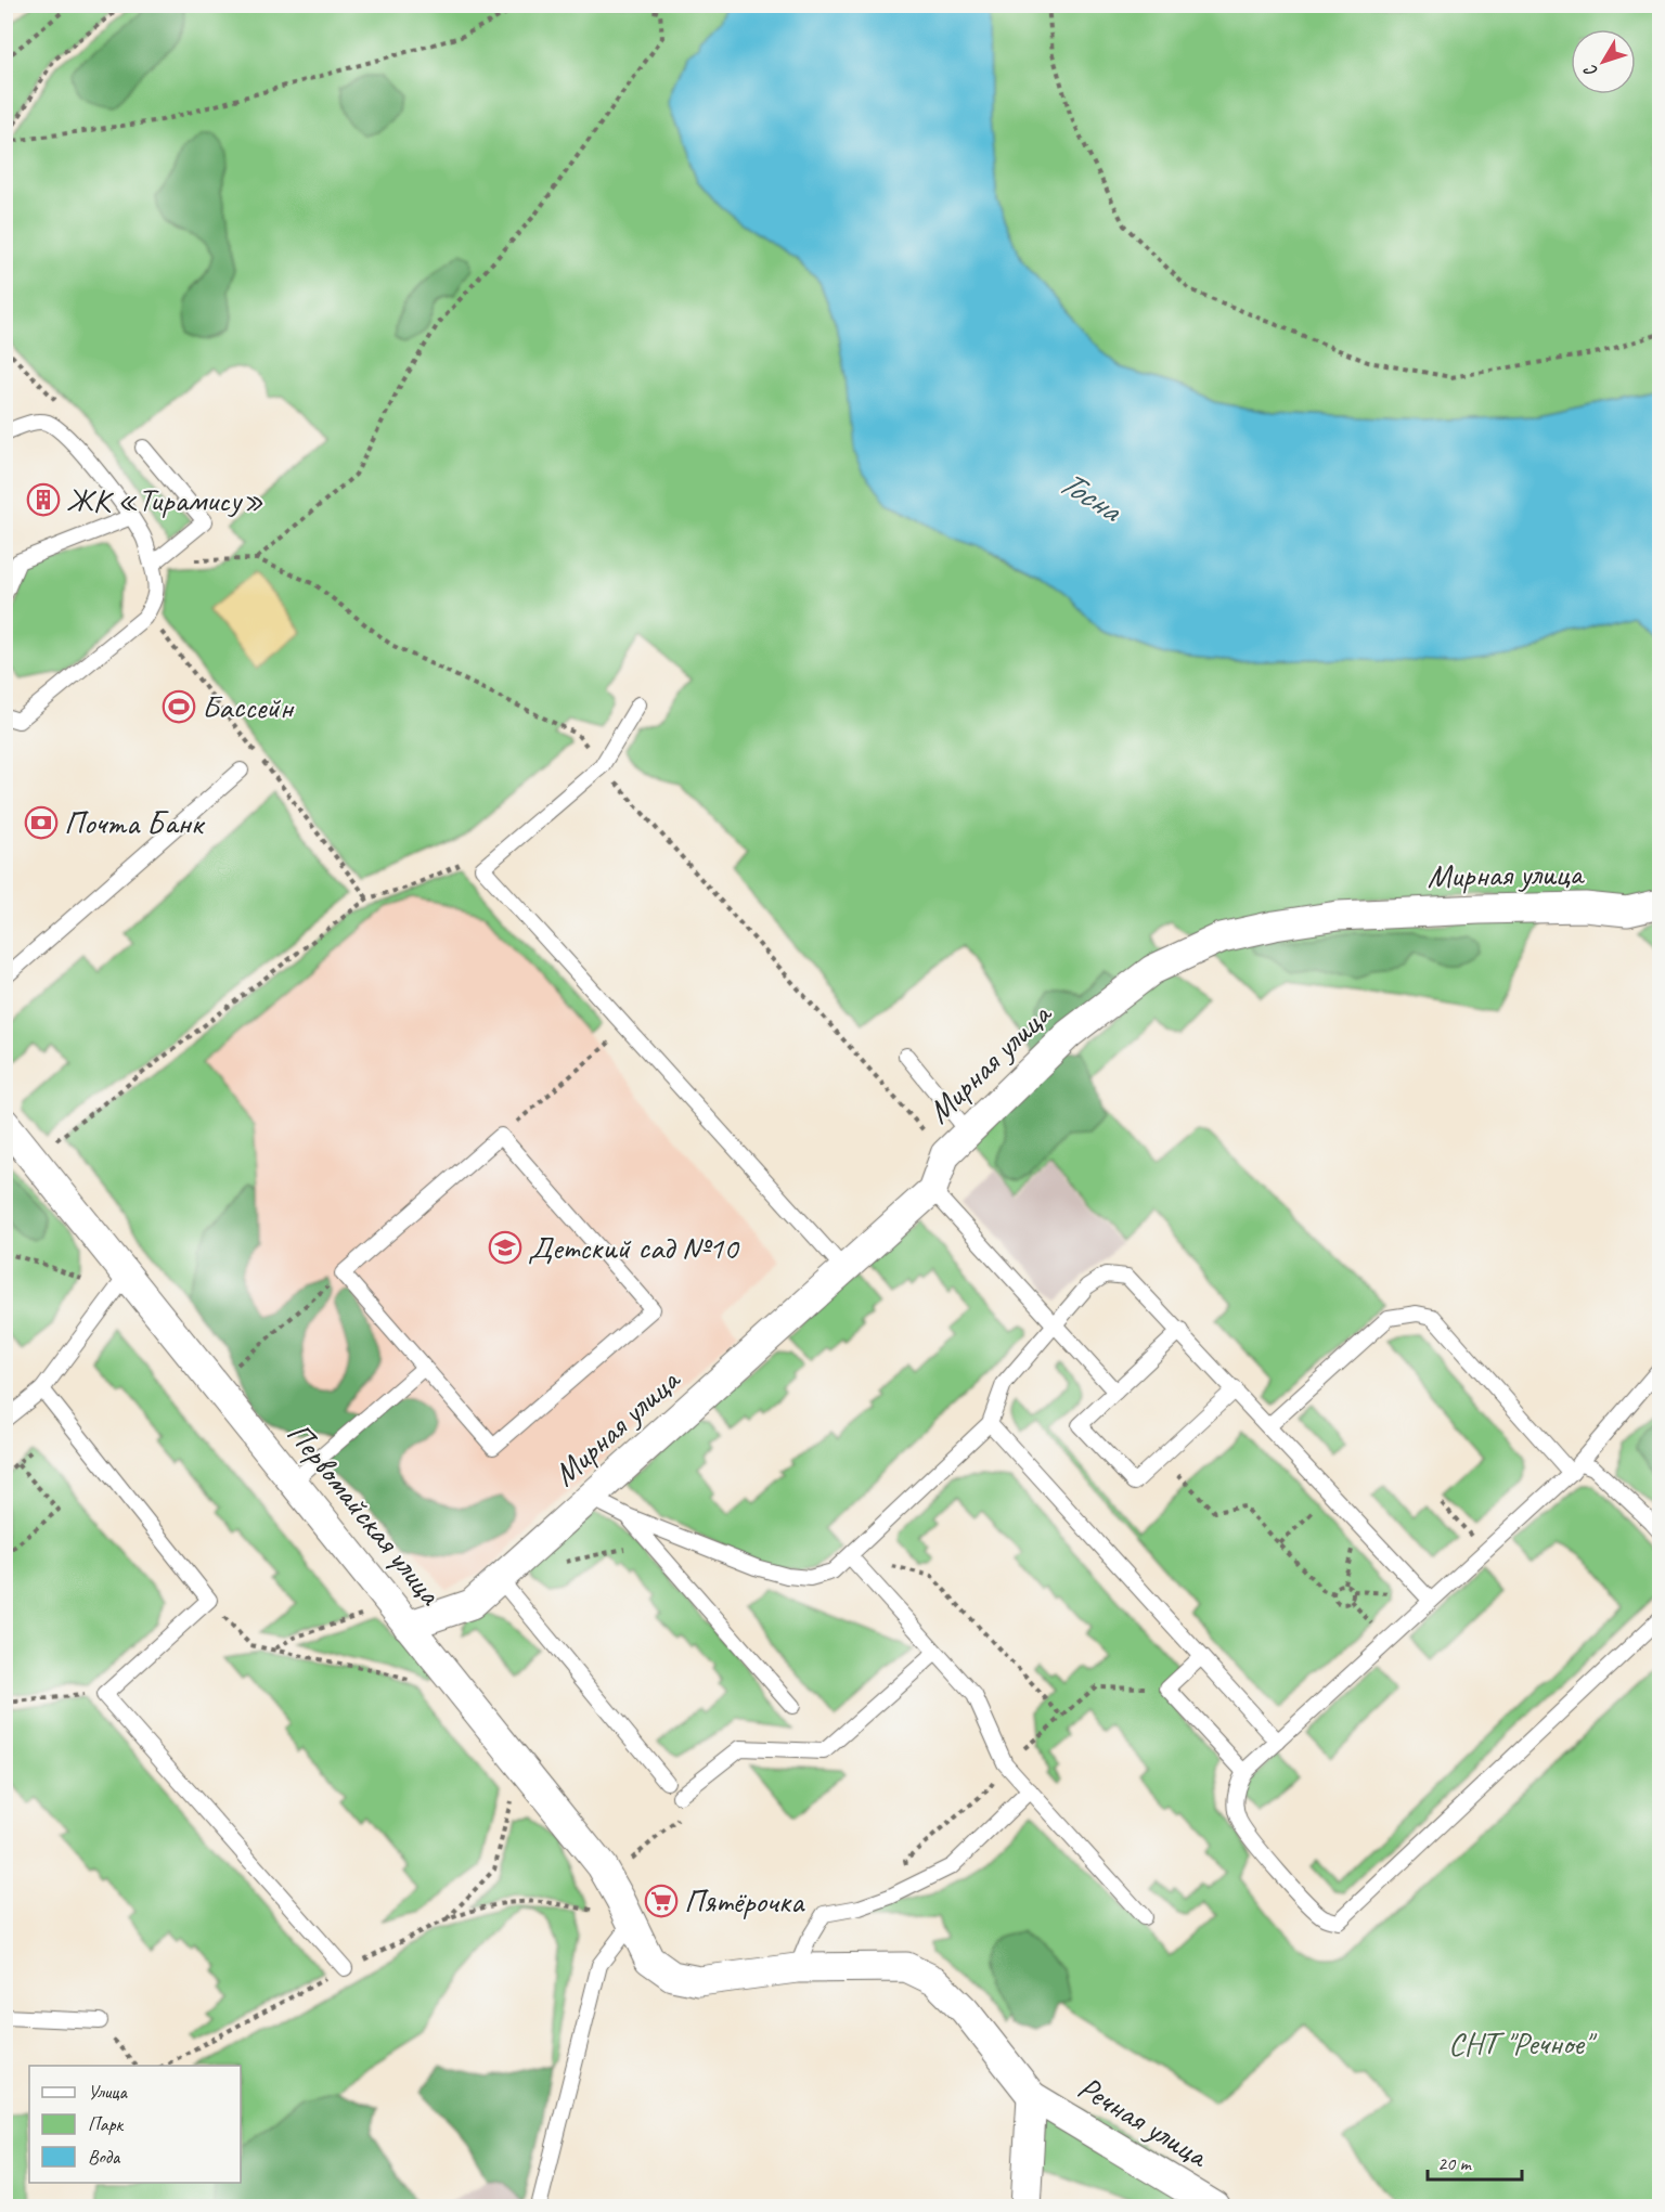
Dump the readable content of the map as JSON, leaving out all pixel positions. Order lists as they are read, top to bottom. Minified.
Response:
{"streets":{"street":["Мирная улица","Первомайская улица","Речная улица"]},"crossings":[["Мирная улица","Первомайская улица"]],"water":["Тосна"],"parks":["СНТ \"Речное\""],"places":{"building":["ЖК «Тирамису»"],"sports":["Бассейн"],"bank":["Почта Банк"],"school or university":["Детский сад №10"],"supermarket":["Пятёрочка"]},"legend":["Улица","Парк","Вода"],"scale_bar":"20 m","north":"bottom left"}
